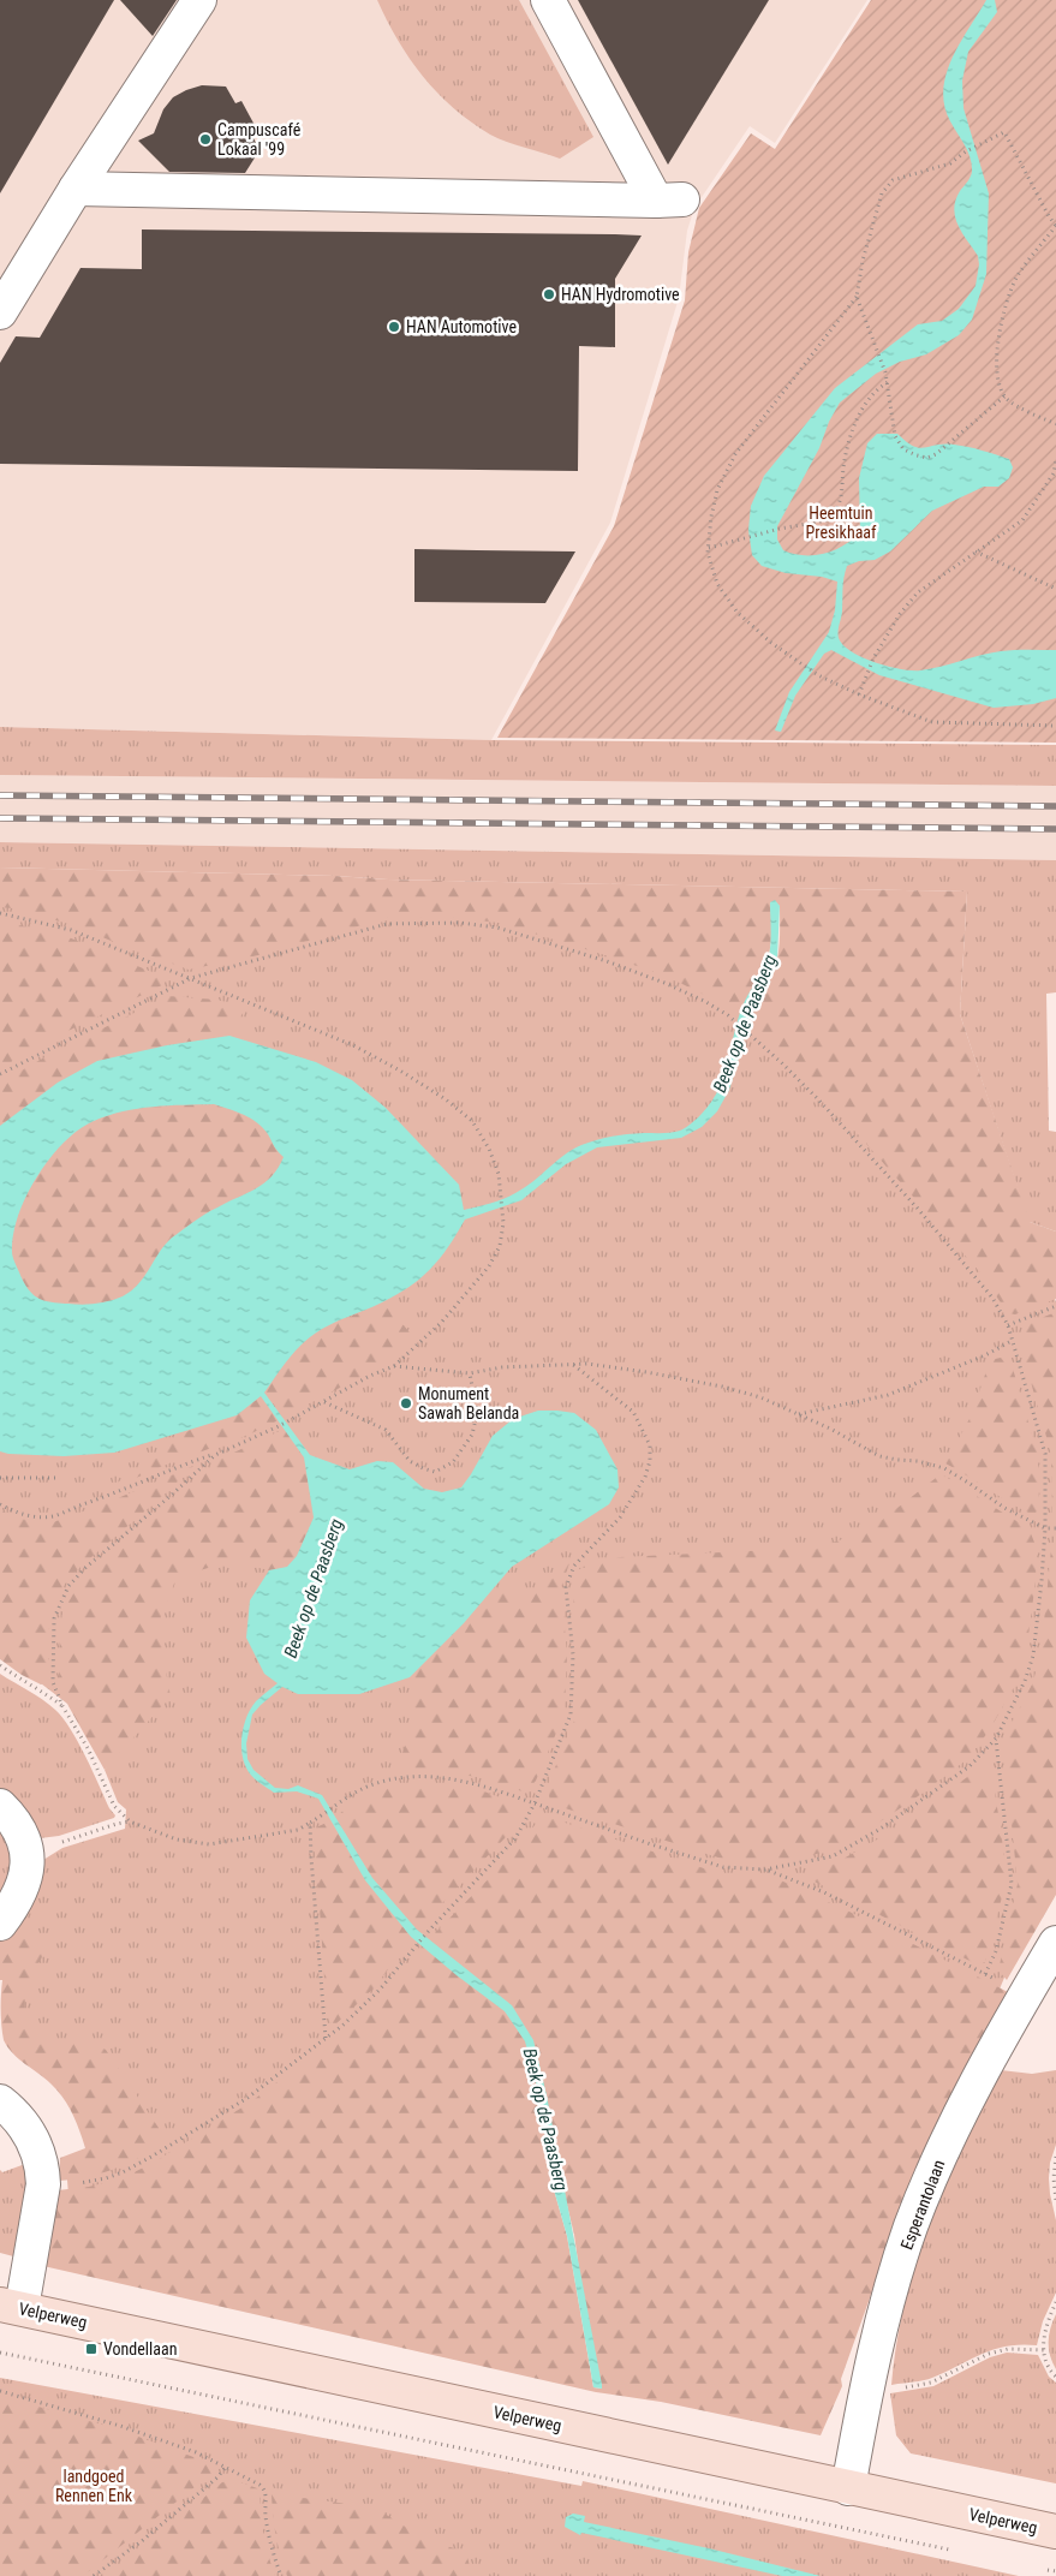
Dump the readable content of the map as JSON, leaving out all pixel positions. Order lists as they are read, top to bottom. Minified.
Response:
{"streets":{"main road":["Velperweg"],"street":["Esperantolaan"]},"crossings":[["Esperantolaan","Velperweg"]],"water":["Beek op de Paasberg"],"parks":["Heemtuin Presikhaaf","landgoed Rennen Enk"],"places":{"other":["Campuscafé Lokaal '99","HAN Hydromotive","HAN Automotive","Monument Sawah Belanda"],"transit":["Vondellaan"]}}
